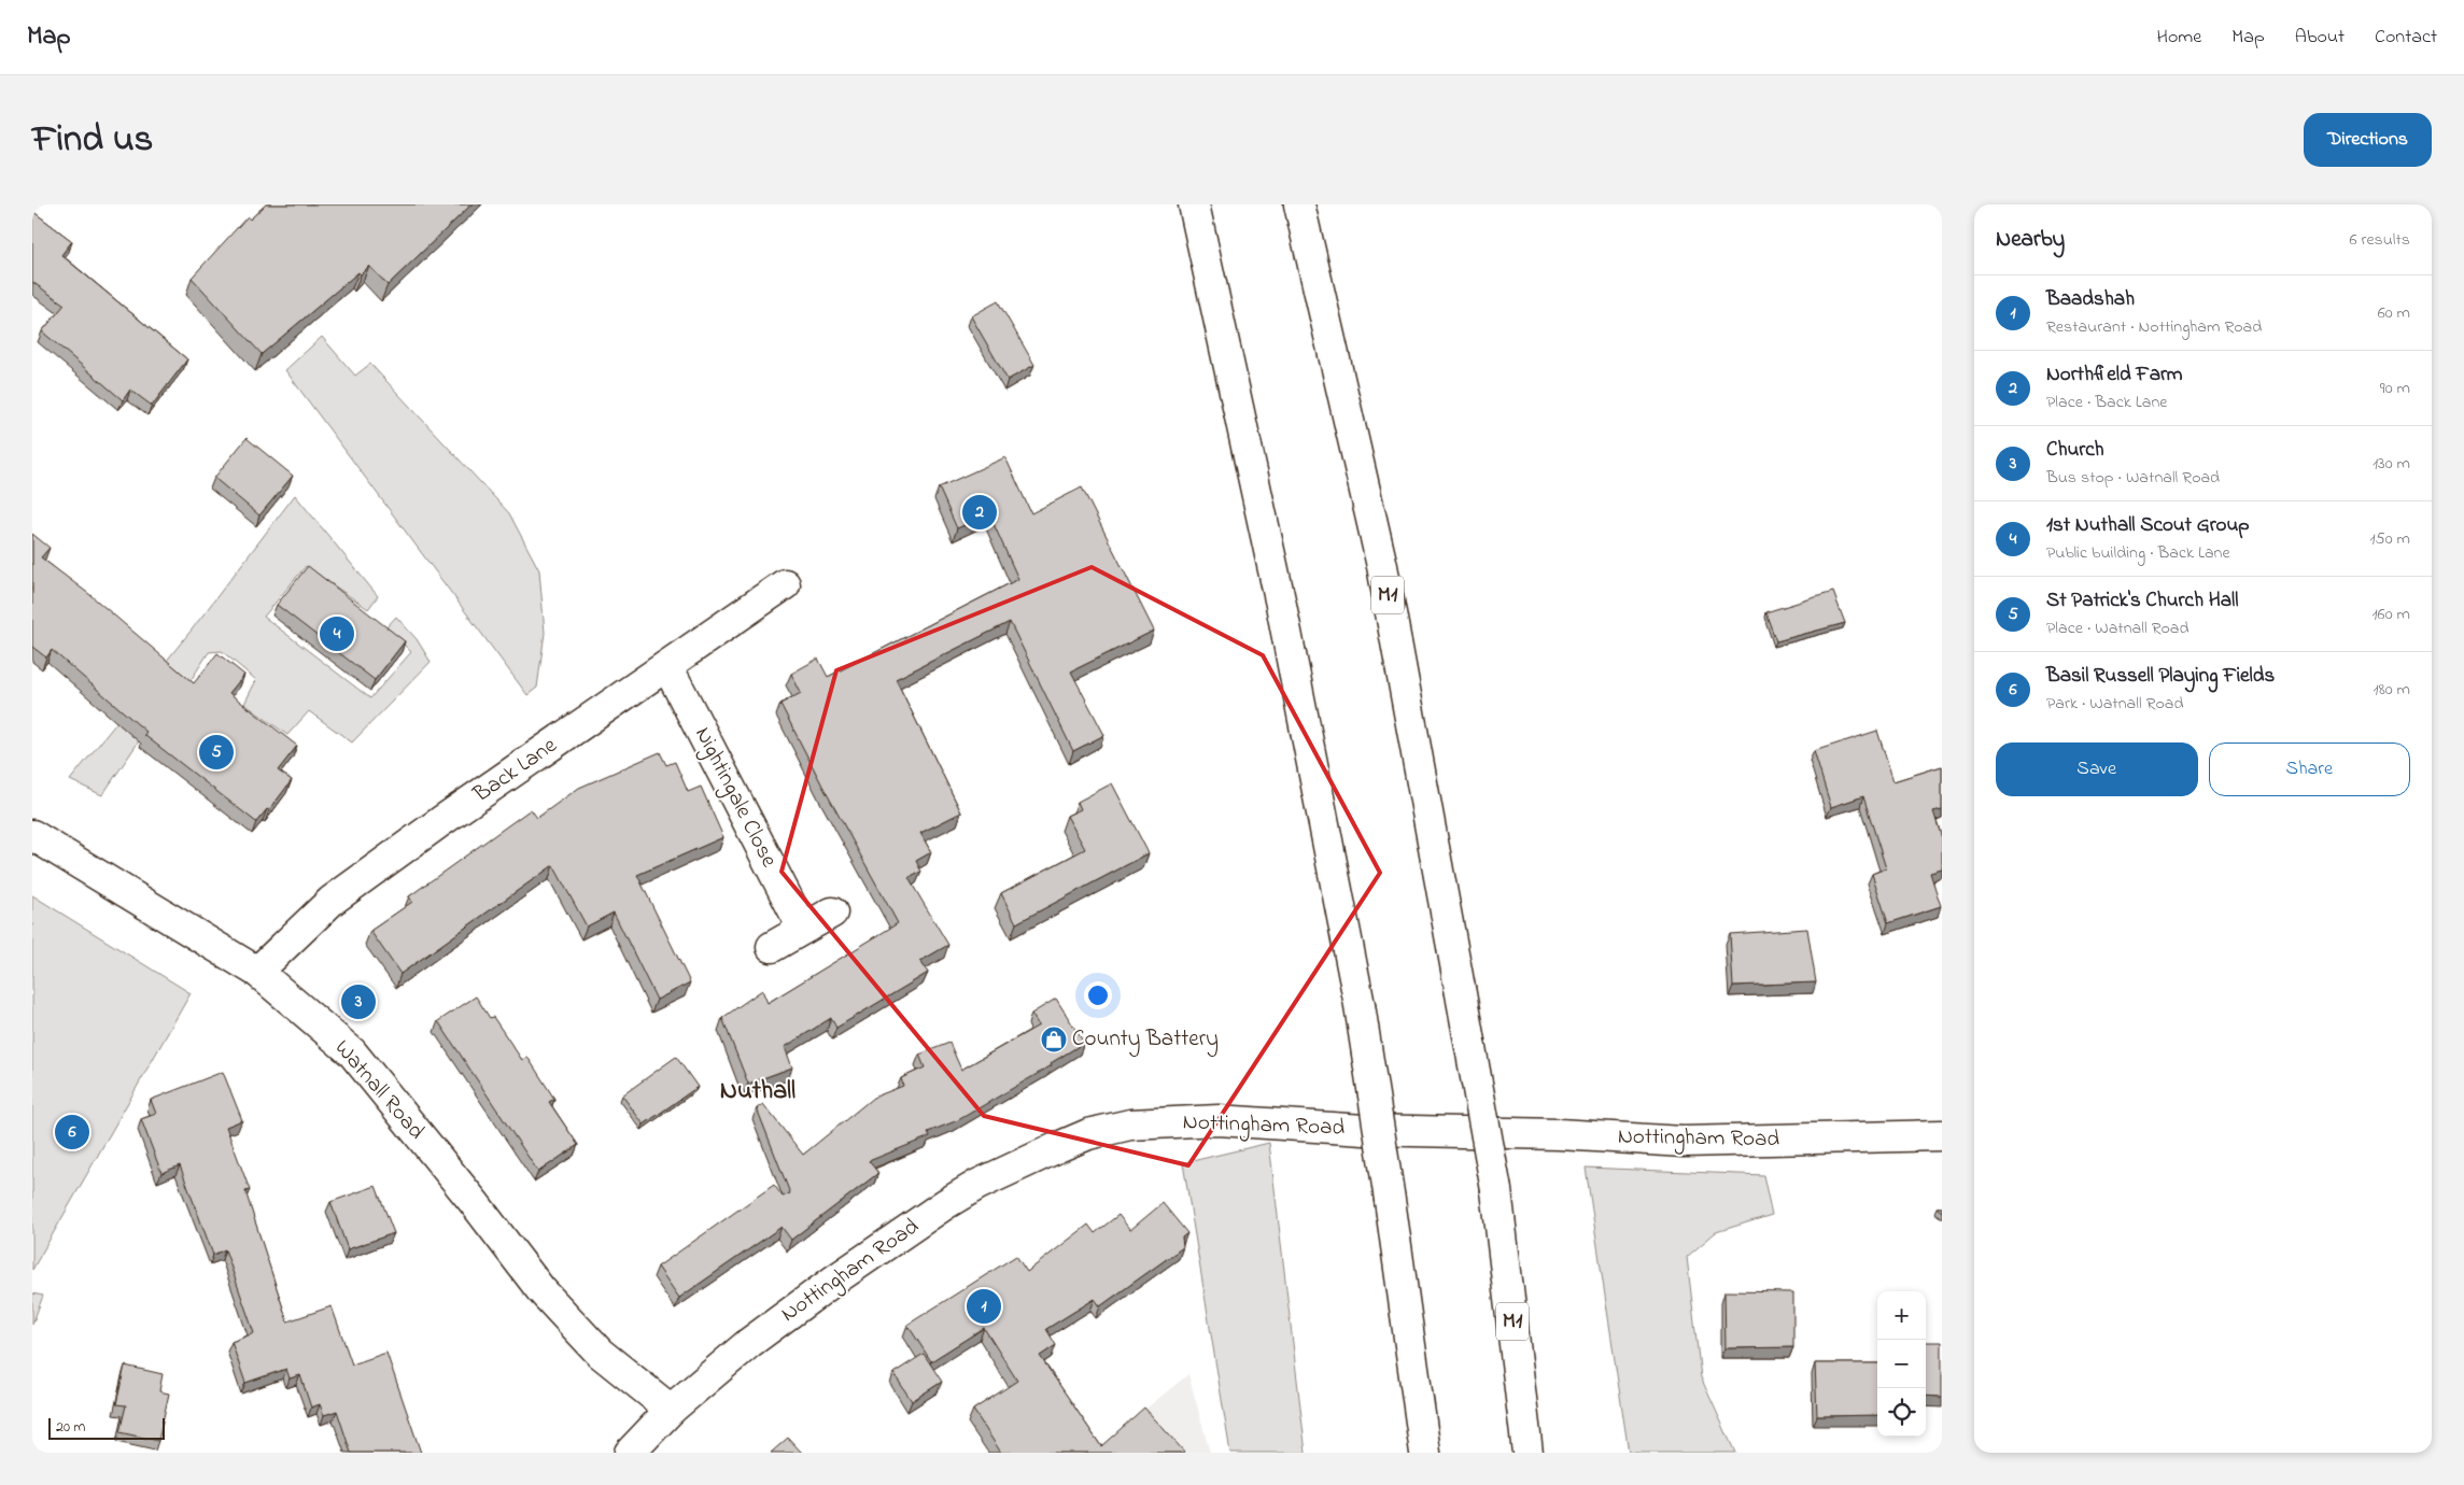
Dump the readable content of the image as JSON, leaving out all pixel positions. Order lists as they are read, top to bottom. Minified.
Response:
{"streets":{"main road":["M1","Back Lane","Nightingale Close","Watnall Road","Nottingham Road"]},"crossings":[["Back Lane","Nightingale Close"],["Back Lane","Watnall Road"],["Watnall Road","Nottingham Road"]],"districts":["Nuthall"],"places":{"shop":["County Battery"]},"scale_bar":"20 m","page":{"header":"Map","nav":["Home","Map","About","Contact"],"title":"Find us","buttons":["Directions",["Save","Share"]],"heading":["Nearby","6 results"],"list":[{"mark":"1","name":"Baadshah","note":"Restaurant · Nottingham Road","value":"60 m"},{"mark":"2","name":"Northfield Farm","note":"Place · Back Lane","value":"90 m"},{"mark":"3","name":"Church","note":"Bus stop · Watnall Road","value":"130 m"},{"mark":"4","name":"1st Nuthall Scout Group","note":"Public building · Back Lane","value":"150 m"},{"mark":"5","name":"St Patrick's Church Hall","note":"Place · Watnall Road","value":"160 m"},{"mark":"6","name":"Basil Russell Playing Fields","note":"Park · Watnall Road","value":"180 m"}],"pins":["2","4","5","3","6","1"],"map_buttons":["+","−"],"scale":"20 m"}}
